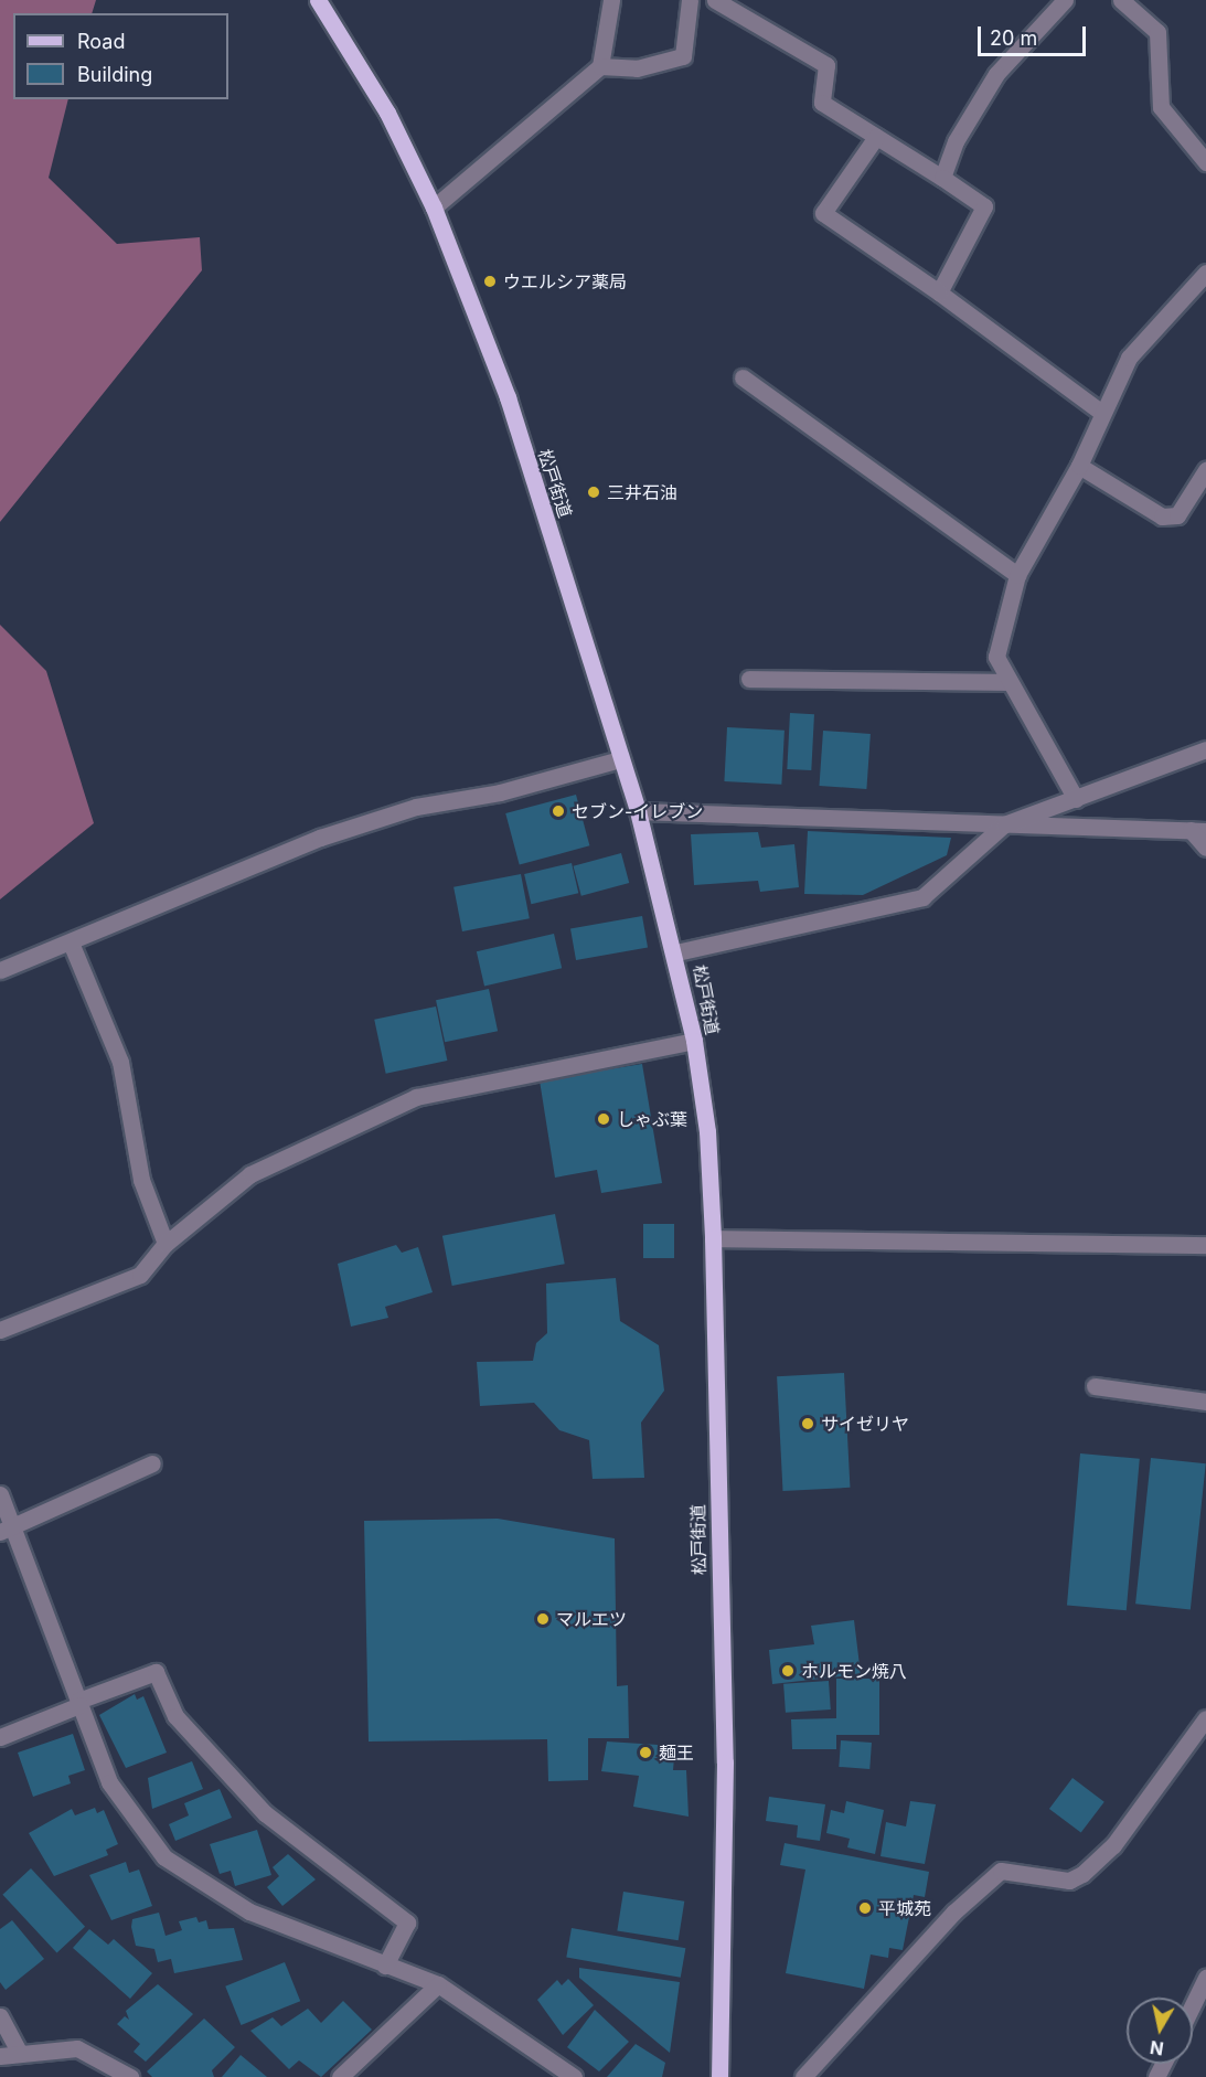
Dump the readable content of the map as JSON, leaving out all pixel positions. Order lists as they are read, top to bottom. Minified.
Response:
{"streets":{"main road":["松戸街道"]},"places":["ウエルシア薬局","三井石油","セブン-イレブン","しゃぶ葉","サイゼリヤ","マルエツ","ホルモン焼八","麺王","平城苑"],"legend":["Road","Building"],"scale_bar":"20 m","north":"bottom"}
